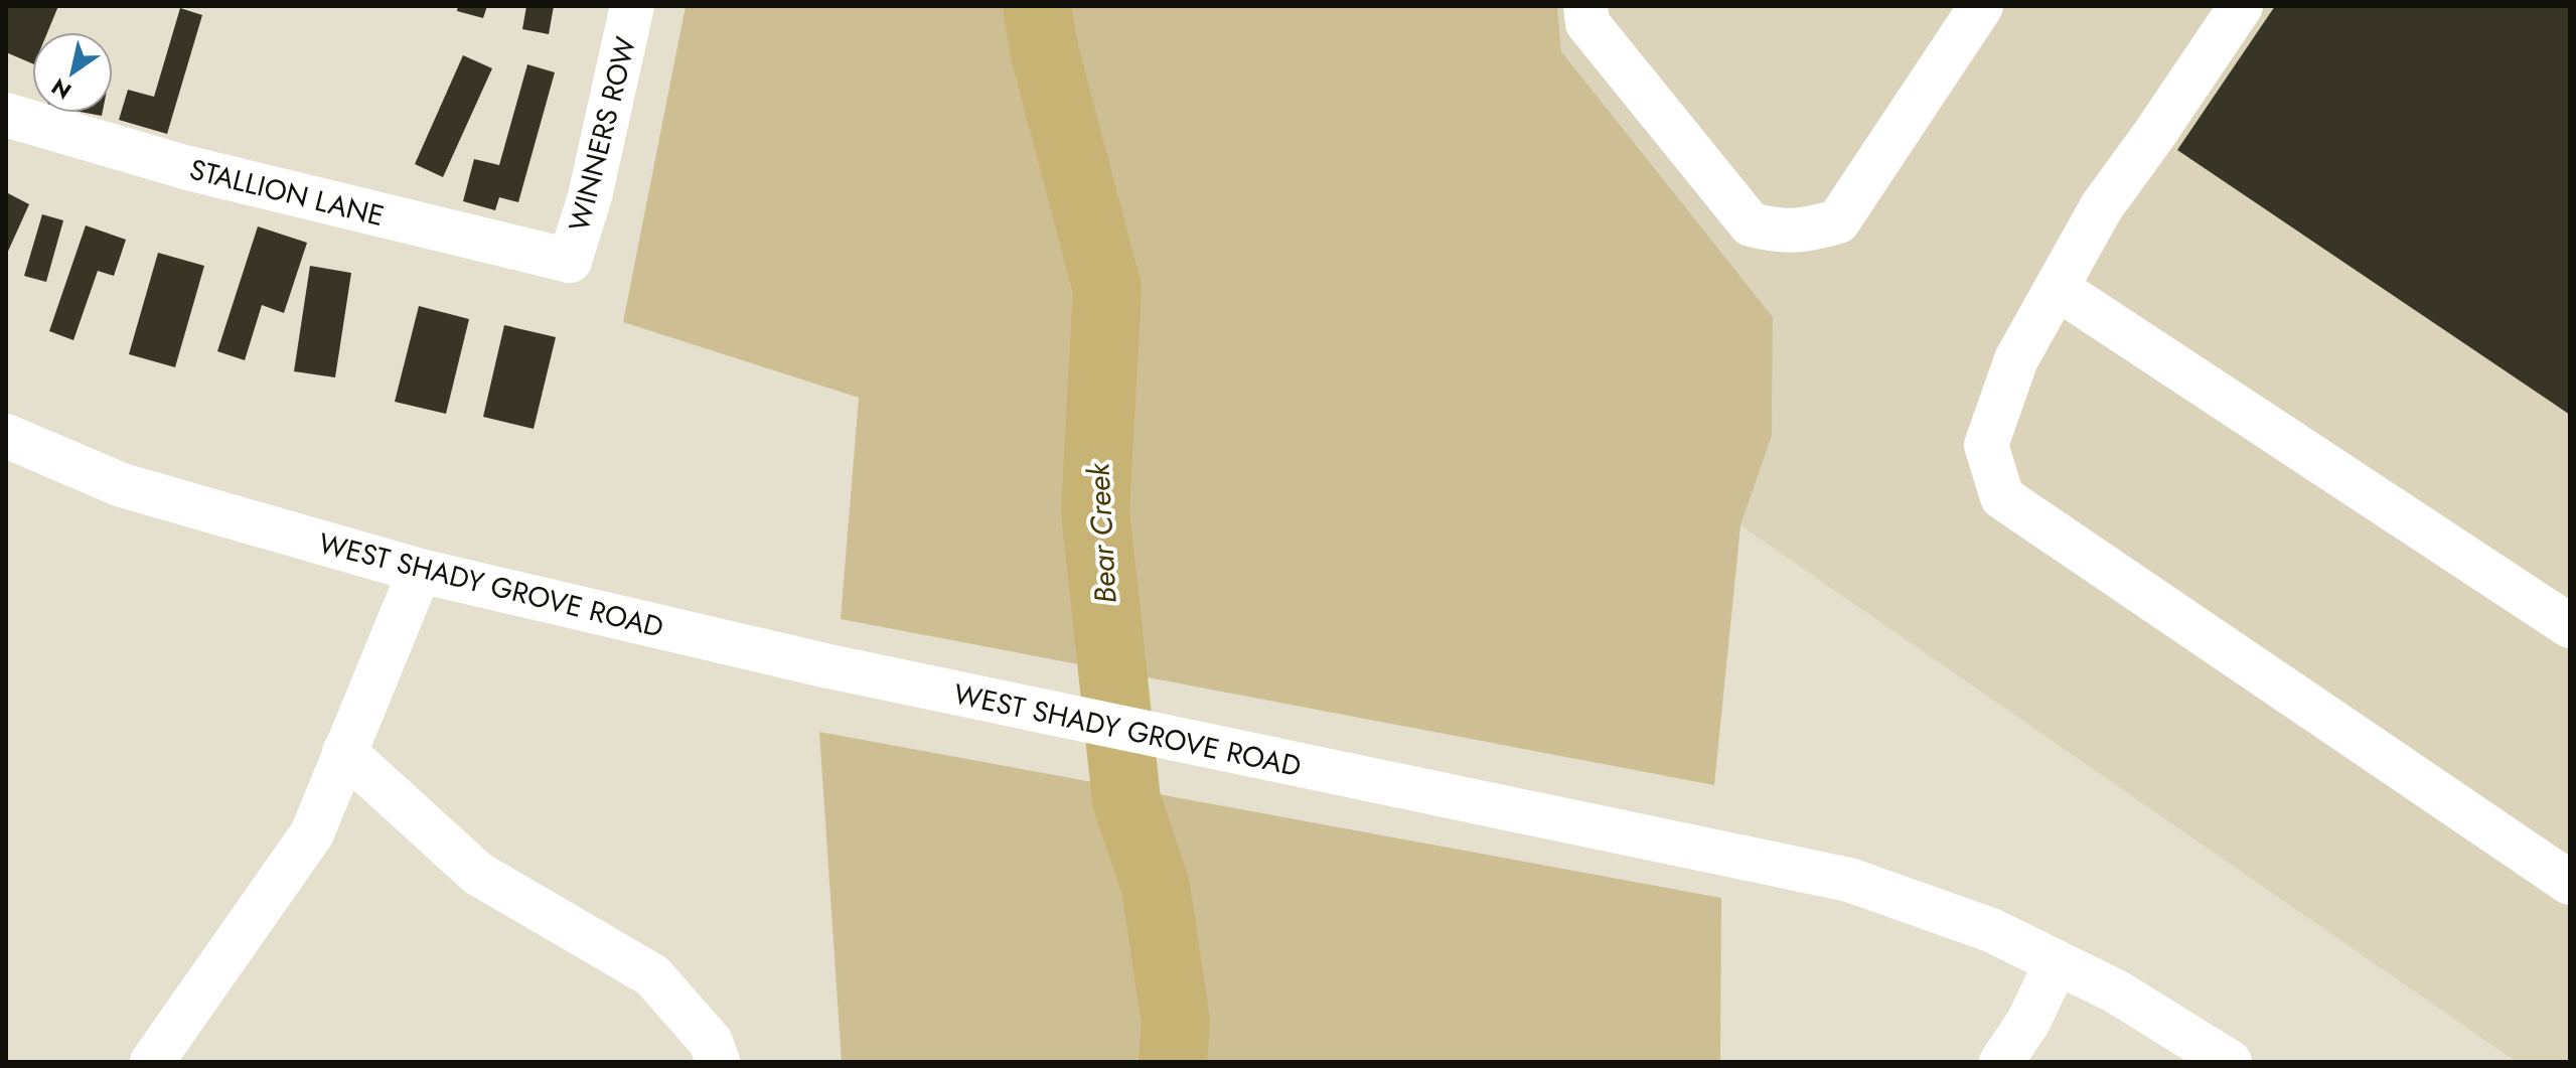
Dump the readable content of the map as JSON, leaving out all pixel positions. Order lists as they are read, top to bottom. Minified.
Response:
{"streets":{"main road":["WINNERS ROW","STALLION LANE","WEST SHADY GROVE ROAD"]},"crossings":[["WINNERS ROW","STALLION LANE"]],"water":["Bear Creek"],"north":"bottom left"}
